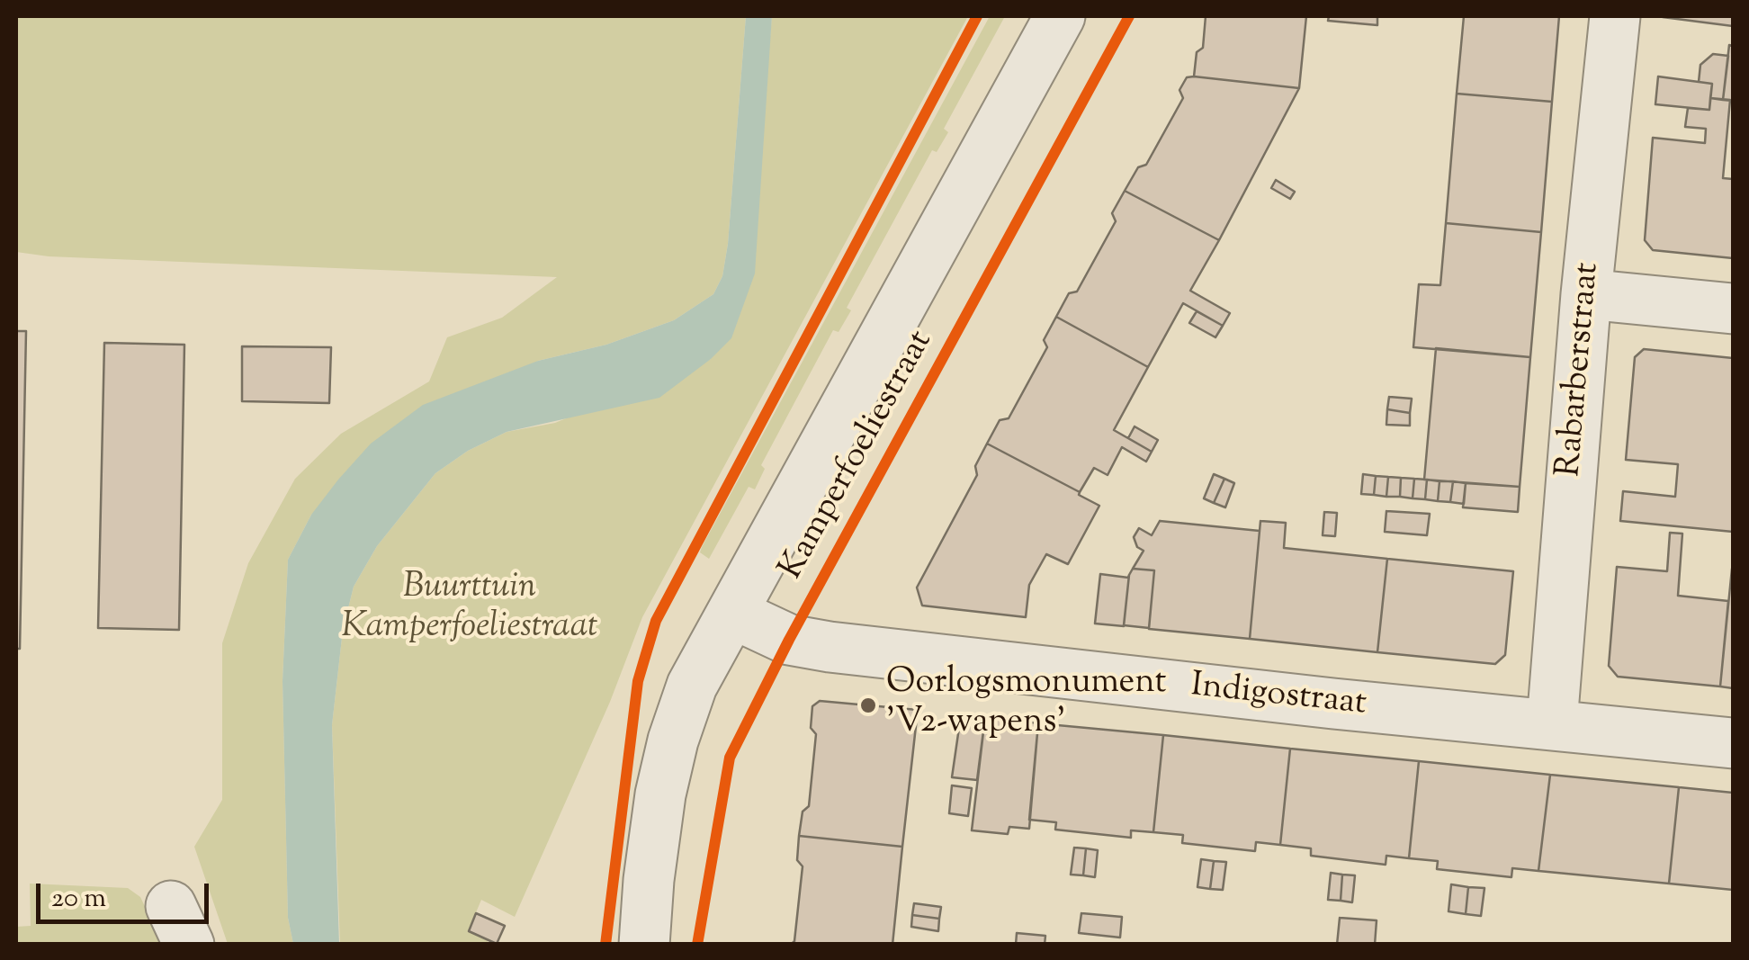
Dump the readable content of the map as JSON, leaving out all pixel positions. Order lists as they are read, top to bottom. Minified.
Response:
{"streets":{"street":["Rabarberstraat","Kamperfoeliestraat","Indigostraat"]},"crossings":[["Rabarberstraat","Indigostraat"],["Kamperfoeliestraat","Indigostraat"]],"parks":["Buurttuin Kamperfoeliestraat"],"places":["Oorlogsmonument 'V2-wapens'"],"scale_bar":"20 m"}
